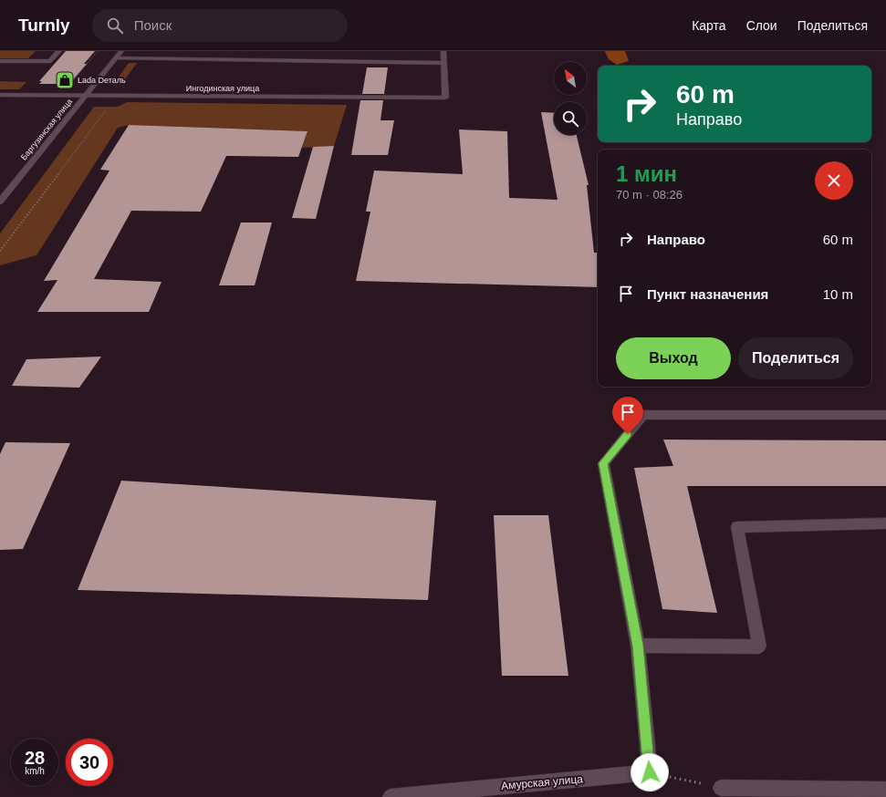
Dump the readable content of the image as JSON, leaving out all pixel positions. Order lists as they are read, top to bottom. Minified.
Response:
{"streets":{"street":["Ингодинская улица","Баргузинская улица","Амурская улица"]},"crossings":[["Ингодинская улица","Баргузинская улица"]],"places":{"shop":["Lada Dеталь"]},"north":"top left","page":{"header":"Turnly","search":"Поиск","nav":["Карта","Слои","Поделиться"],"turn":["60 m","Направо"],"heading":["1 мин","70 m · 08:26"],"list":[{"name":"Направо","value":"60 m"},{"name":"Пункт назначения","value":"10 m"}],"buttons":["Выход","Поделиться"],"speed":"28 km/h","limit":"30"}}
